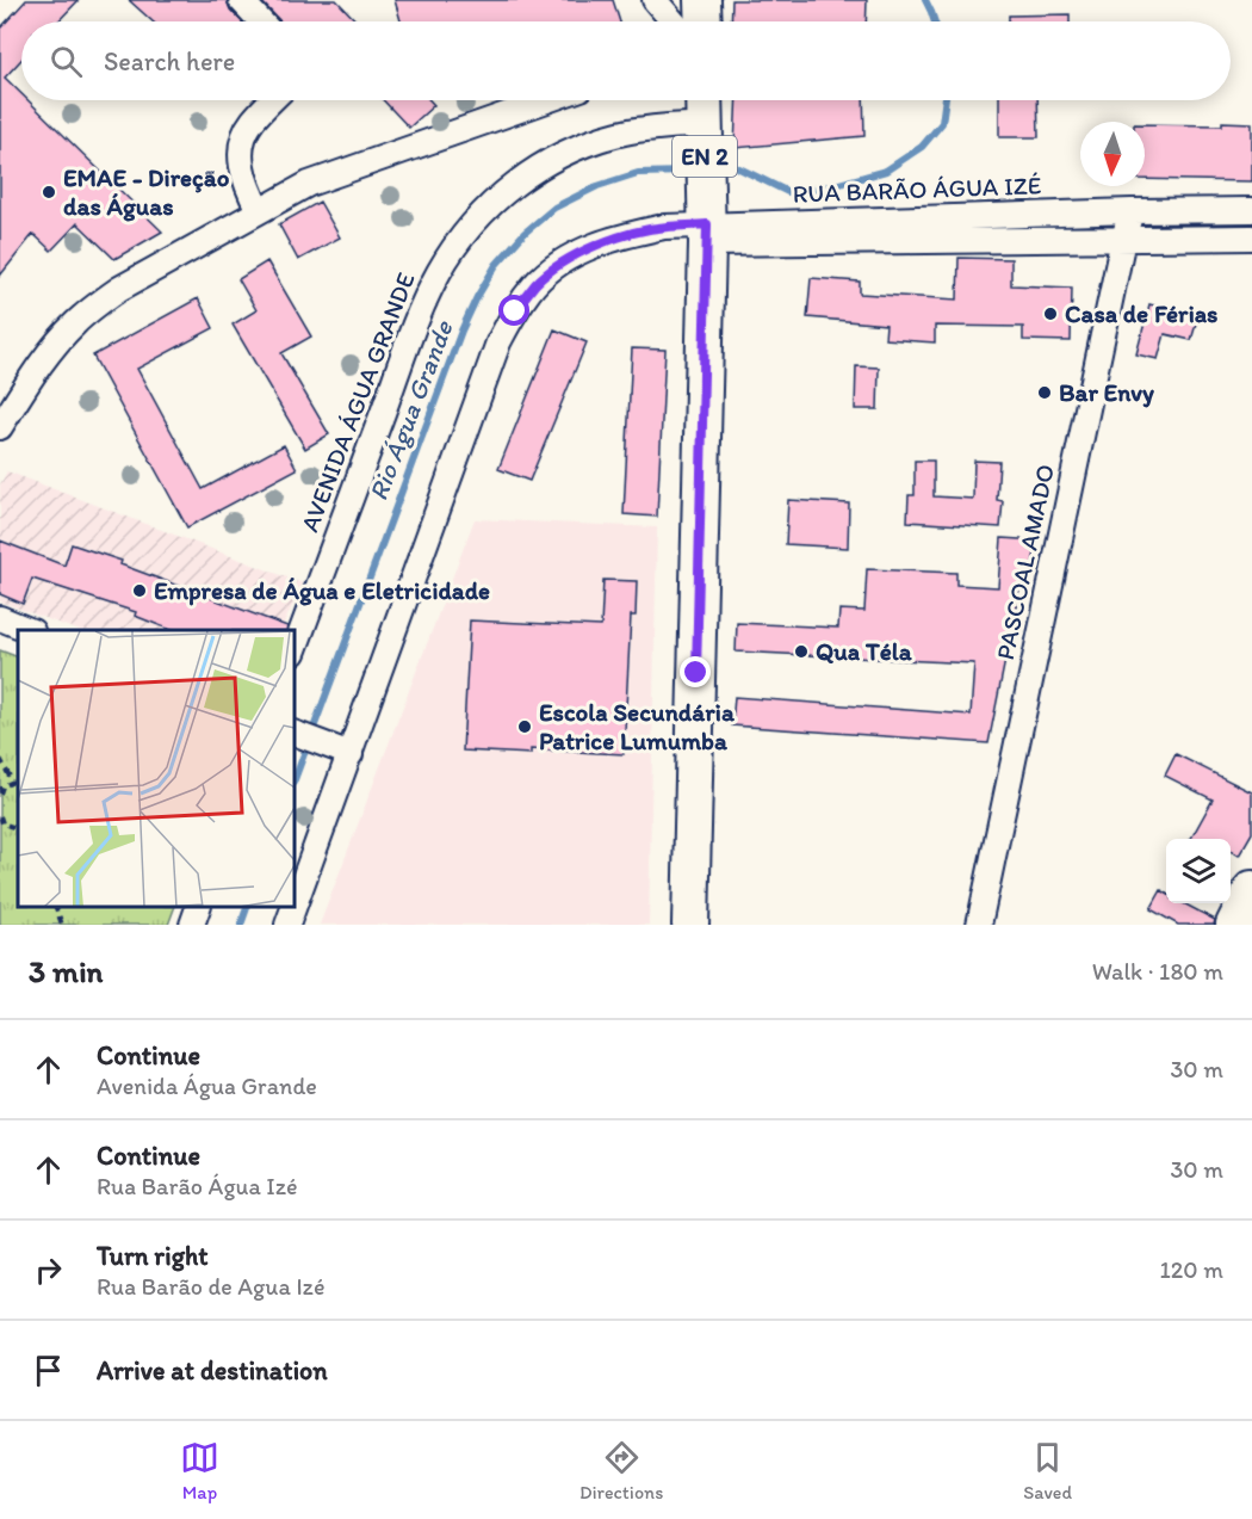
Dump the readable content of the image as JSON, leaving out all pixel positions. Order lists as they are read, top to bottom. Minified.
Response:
{"streets":{"main road":["EN 2"],"street":["RUA BARÃO ÁGUA IZÉ","AVENIDA ÁGUA GRANDE","PASCOAL AMADO"]},"crossings":[["EN 2","RUA BARÃO ÁGUA IZÉ"],["EN 2","AVENIDA ÁGUA GRANDE"],["RUA BARÃO ÁGUA IZÉ","PASCOAL AMADO"]],"water":["Rio Água Grande"],"places":["EMAE - Direção das Águas","Casa de Férias","Bar Envy","Empresa de Água e Eletricidade","Qua Téla","Escola Secundária Patrice Lumumba"],"north":"bottom","page":{"search":"Search here","heading":["3 min","Walk · 180 m"],"list":[["Continue","Avenida Água Grande","30 m"],["Continue","Rua Barão Água Izé","30 m"],["Turn right","Rua Barão de Agua Izé","120 m"],"Arrive at destination"],"nav":["Map","Directions","Saved"]}}
